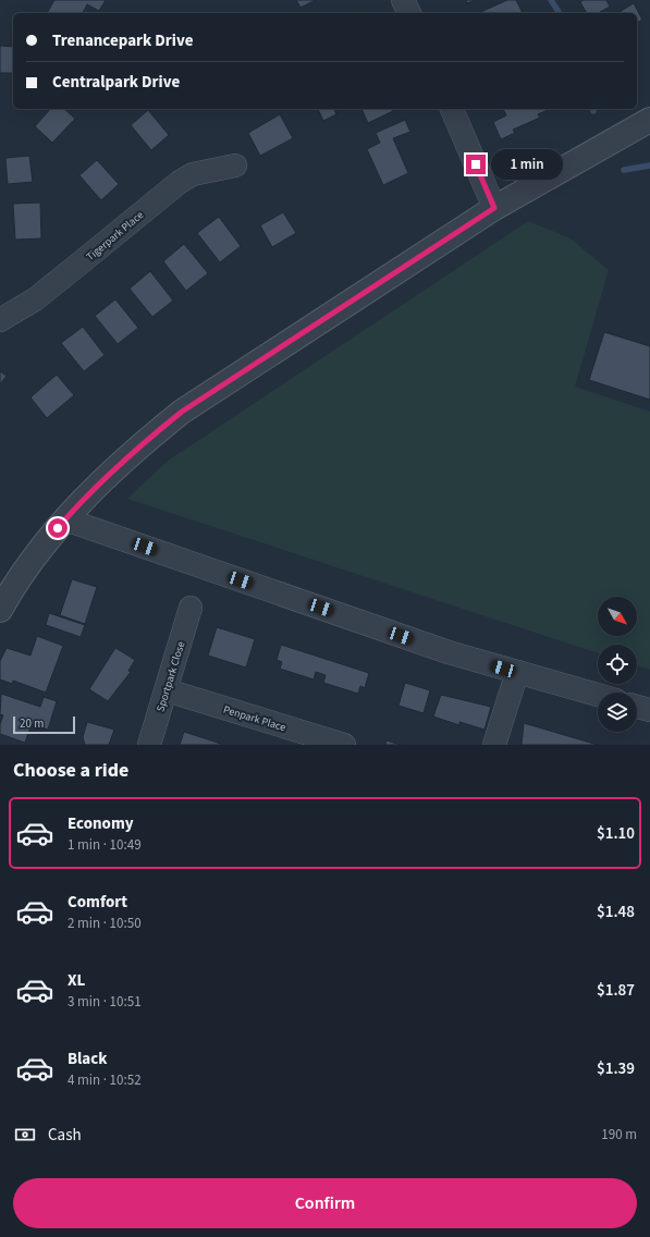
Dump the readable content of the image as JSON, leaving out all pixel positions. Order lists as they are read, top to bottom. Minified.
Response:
{"streets":{"street":["Tigerpark Place","Sportpark Close","Penpark Place"]},"crossings":[["Sportpark Close","Penpark Place"]],"scale_bar":"20 m","north":"bottom right","page":{"banner":["Trenancepark Drive","Centralpark Drive"],"bubble":"1 min","scale":"20 m","heading":"Choose a ride","list":[{"name":"Economy","note":"1 min · 10:49","value":"$1.10"},{"name":"Comfort","note":"2 min · 10:50","value":"$1.48"},{"name":"XL","note":"3 min · 10:51","value":"$1.87"},{"name":"Black","note":"4 min · 10:52","value":"$1.39"}],"pay":["Cash","190 m"],"buttons":"Confirm"}}
